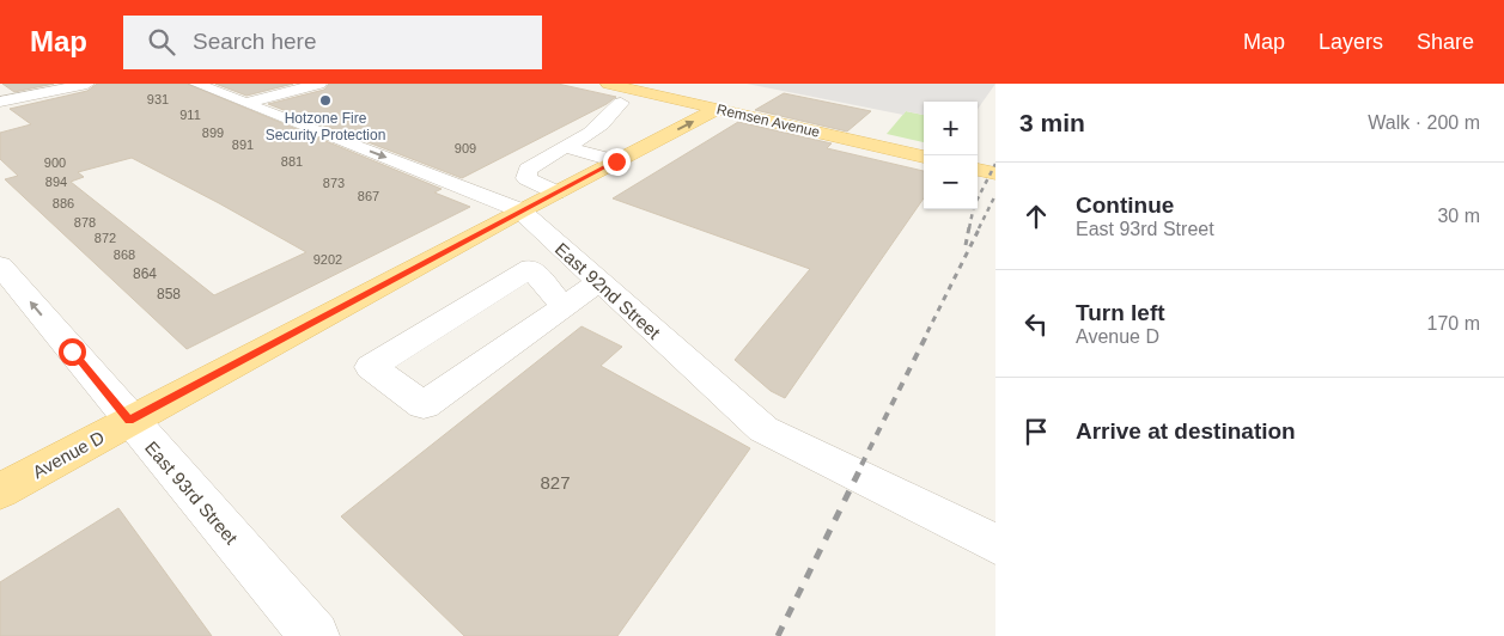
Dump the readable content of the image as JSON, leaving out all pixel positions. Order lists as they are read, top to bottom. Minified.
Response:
{"streets":{"main road":["Remsen Avenue","Avenue D"],"street":["East 92nd Street","East 93rd Street"]},"crossings":[["Remsen Avenue","Avenue D"],["East 92nd Street","Avenue D"],["Avenue D","East 93rd Street"]],"one_way":["East 93rd Street"],"places":["Hotzone Fire Security Protection"],"house_numbers":["931","911","899","891","909","881","900","894","873","867","886","878","872","868","9202","864","858","827"],"page":{"header":"Map","search":"Search here","nav":["Map","Layers","Share"],"heading":["3 min","Walk · 200 m"],"map_buttons":["+","−"],"list":[["Continue","East 93rd Street","30 m"],["Turn left","Avenue D","170 m"],"Arrive at destination"]}}
